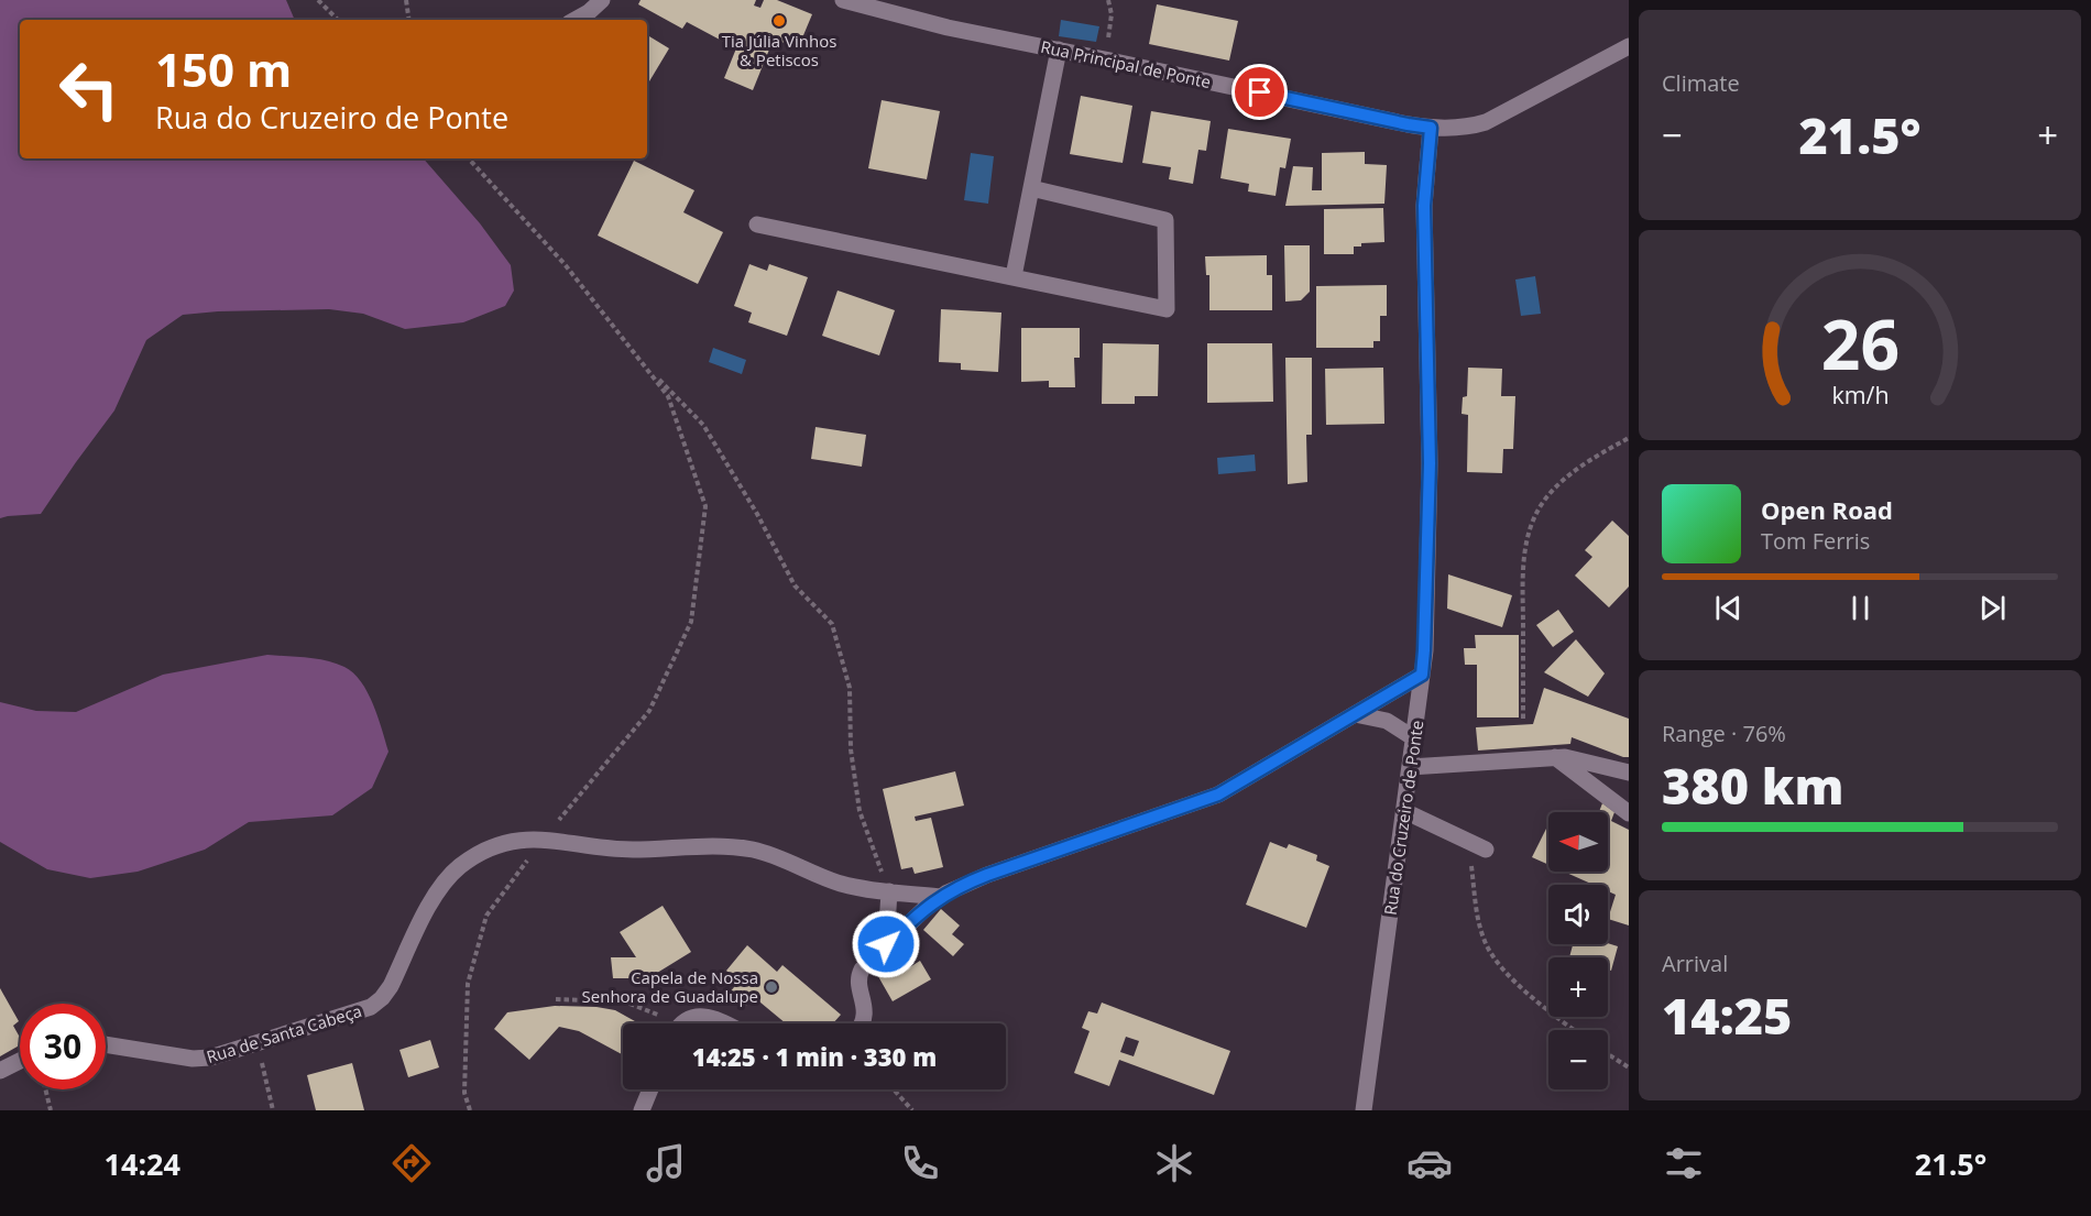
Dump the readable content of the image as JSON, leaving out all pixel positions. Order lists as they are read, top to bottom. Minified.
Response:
{"streets":{"street":["Rua Principal de Ponte","Rua do Cruzeiro de Ponte","Rua de Santa Cabeça"]},"crossings":[["Rua Principal de Ponte","Rua do Cruzeiro de Ponte"]],"places":["Tia Júlia Vinhos & Petiscos","Capela de Nossa Senhora de Guadalupe"],"north":"left","page":{"tile":["Climate",["Range · 76%","380 km"],["Arrival","14:25"]],"turn":["150 m","Rua do Cruzeiro de Ponte"],"heat":["−","21.5°","+"],"song":["Open Road","Tom Ferris"],"map_buttons":["+","−"],"limit":"30","trip":"14:25 · 1 min · 330 m","tabs":["14:24","21.5°"],"gauge":["26","km/h"]}}
